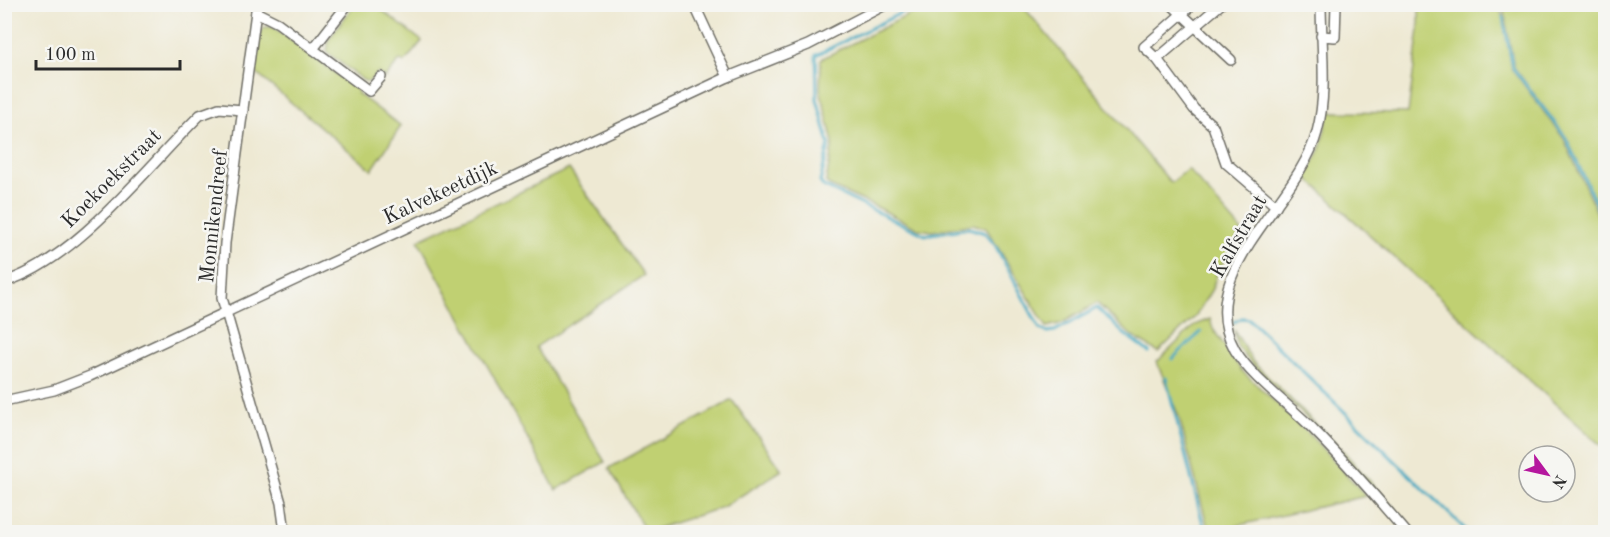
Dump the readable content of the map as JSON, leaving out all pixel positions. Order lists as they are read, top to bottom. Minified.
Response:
{"streets":{"street":["Koekoekstraat","Kalvekeetdijk","Monnikendreef","Kalfstraat"]},"crossings":[["Koekoekstraat","Monnikendreef"],["Kalvekeetdijk","Monnikendreef"]],"scale_bar":"100 m","north":"bottom right"}
